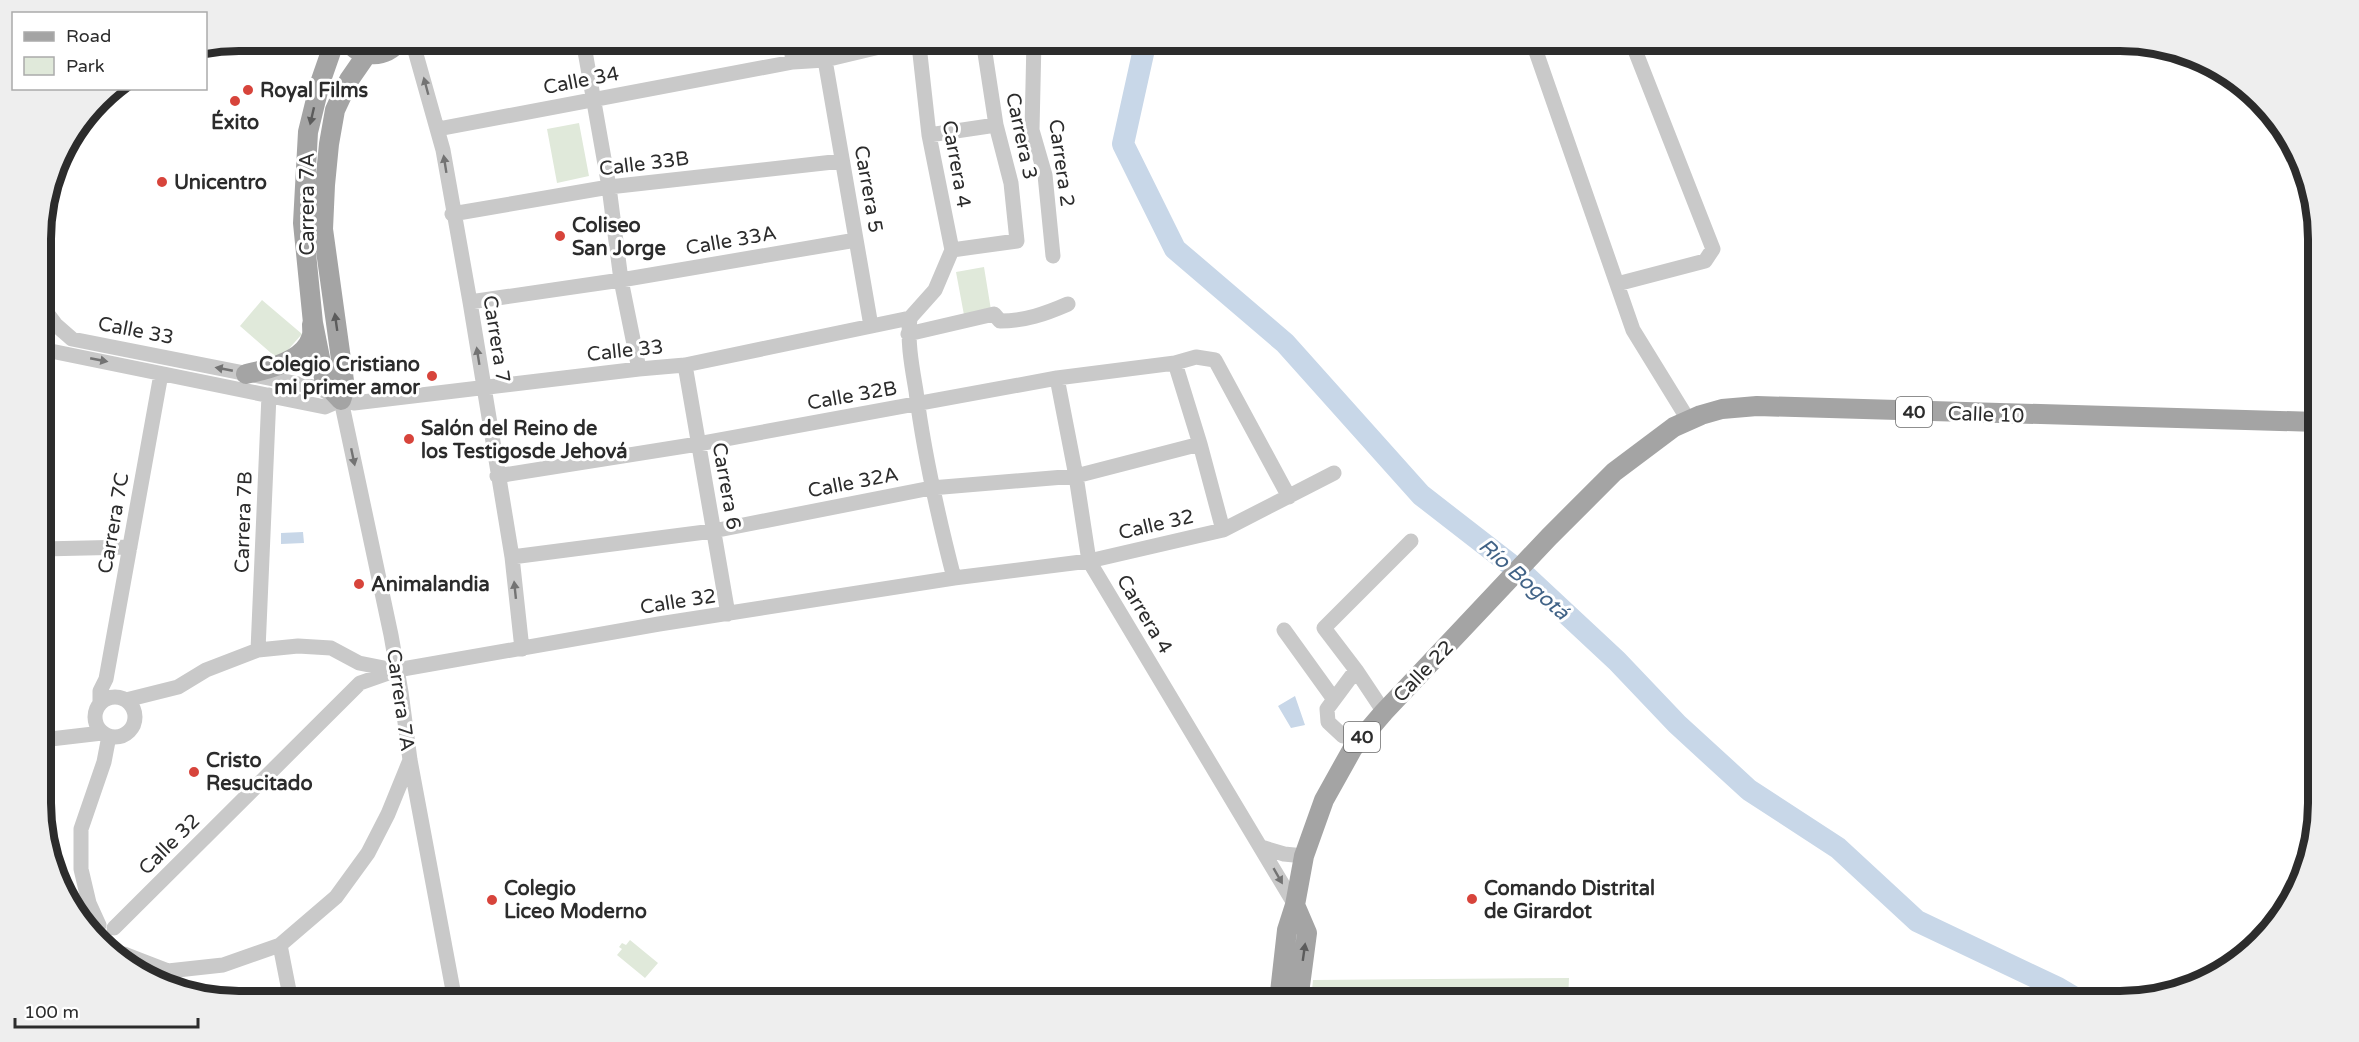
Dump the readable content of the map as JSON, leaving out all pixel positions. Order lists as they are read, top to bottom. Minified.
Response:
{"streets":{"main road":["Carrera 7A","40","Calle 10","Calle 22"],"street":["Calle 34","Carrera 3","Calle 33B","Carrera 2","Carrera 4","Carrera 5","Calle 33A","Calle 33","Carrera 7","Calle 32B","Calle 32A","Carrera 6","Carrera 7B","Carrera 7C","Calle 32"]},"crossings":[["Calle 34","Carrera 5"],["Calle 34","Carrera 7"],["Carrera 3","Carrera 4"],["Calle 33B","Carrera 5"],["Calle 33B","Carrera 7"],["Carrera 4","Calle 32B"],["Carrera 4","Calle 32A"],["Carrera 4","Calle 32"],["Carrera 4","Calle 22"],["Carrera 5","Calle 33A"],["Carrera 5","Calle 33"],["Carrera 7A","Calle 33"],["Carrera 7A","Calle 32"],["Calle 33A","Carrera 7"],["Calle 33","Carrera 7"],["Calle 33","Carrera 6"],["Calle 33","Carrera 7B"],["Calle 33","Carrera 7C"],["Carrera 7","Calle 32B"],["Carrera 7","Calle 32A"],["Carrera 7","Calle 32"],["Calle 32B","Carrera 6"],["Calle 32B","Calle 32"],["Calle 10","Calle 22"],["Calle 32A","Carrera 6"],["Carrera 6","Calle 32"]],"one_way":["Carrera 7"],"water":["Río Bogotá"],"places":["Royal Films","Éxito","Unicentro","Coliseo San Jorge","Colegio Cristiano mi primer amor","Salón del Reino de los Testigosde Jehová","Animalandia","Cristo Resucitado","Comando Distrital de Girardot","Colegio Liceo Moderno"],"legend":["Road","Park"],"scale_bar":"100 m"}
